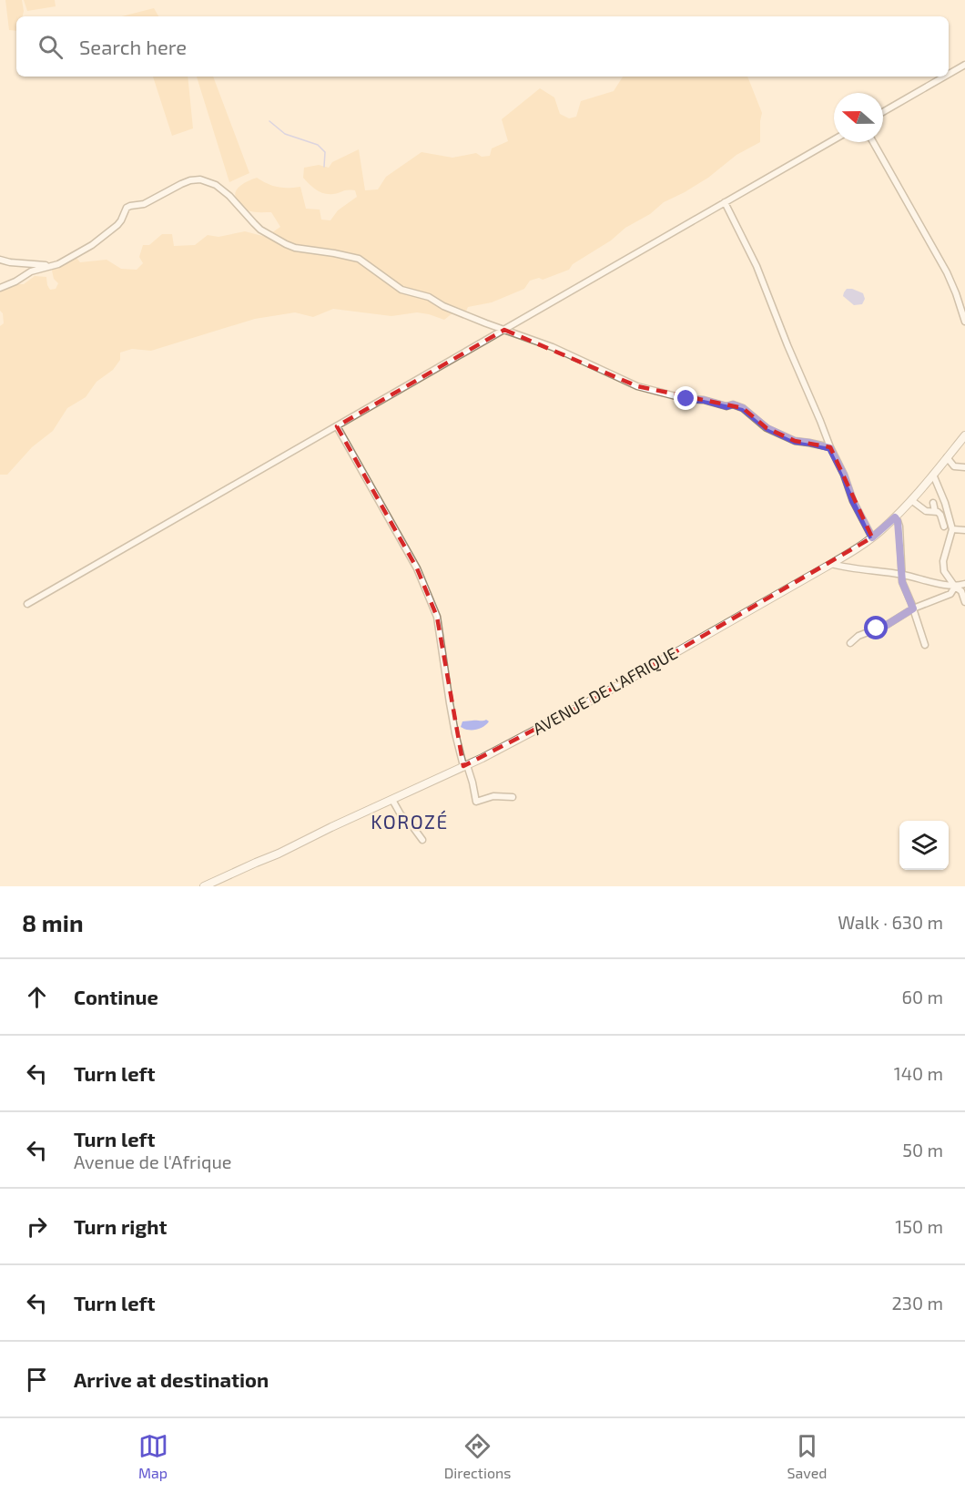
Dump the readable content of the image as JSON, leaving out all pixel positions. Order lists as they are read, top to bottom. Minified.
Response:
{"streets":{"main road":["AVENUE DE L'AFRIQUE"]},"districts":["KOROZÉ"],"north":"left","page":{"search":"Search here","heading":["8 min","Walk · 630 m"],"list":[["Continue","60 m"],["Turn left","140 m"],["Turn left","Avenue de l'Afrique","50 m"],["Turn right","150 m"],["Turn left","230 m"],"Arrive at destination"],"nav":["Map","Directions","Saved"]}}
